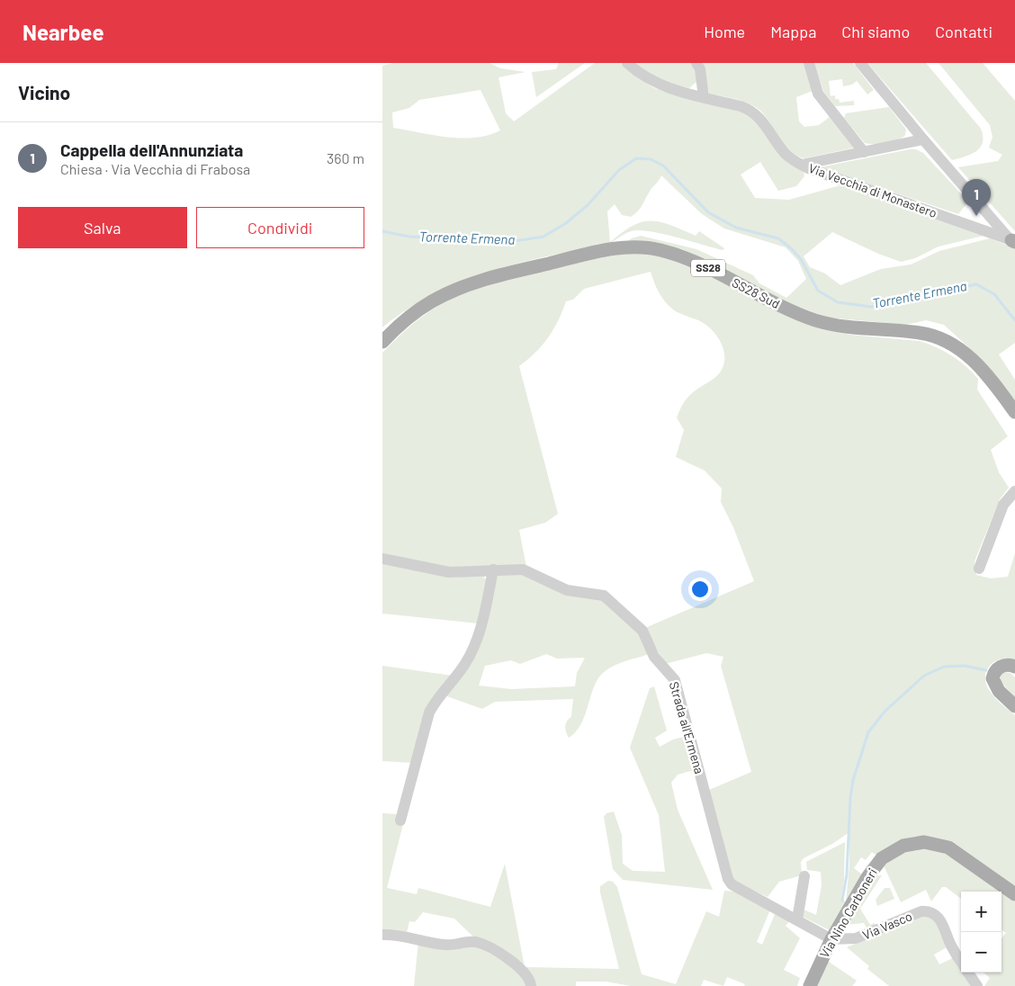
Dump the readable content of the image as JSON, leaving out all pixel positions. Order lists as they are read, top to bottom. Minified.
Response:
{"streets":{"main road":["SS28","SS28 Sud","Via Nino Carboneri"],"street":["Via Vecchia di Monastero","Strada all'Ermena","Via Vasco"]},"crossings":[["Strada all'Ermena","Via Nino Carboneri"],["Strada all'Ermena","Via Vasco"],["Via Nino Carboneri","Via Vasco"]],"water":["Torrente Ermena"],"page":{"header":"Nearbee","nav":["Home","Mappa","Chi siamo","Contatti"],"heading":"Vicino","list":[{"mark":"1","name":"Cappella dell'Annunziata","note":"Chiesa · Via Vecchia di Frabosa","value":"360 m"}],"pins":"1","buttons":["Salva","Condividi"],"map_buttons":["+","−"]}}
